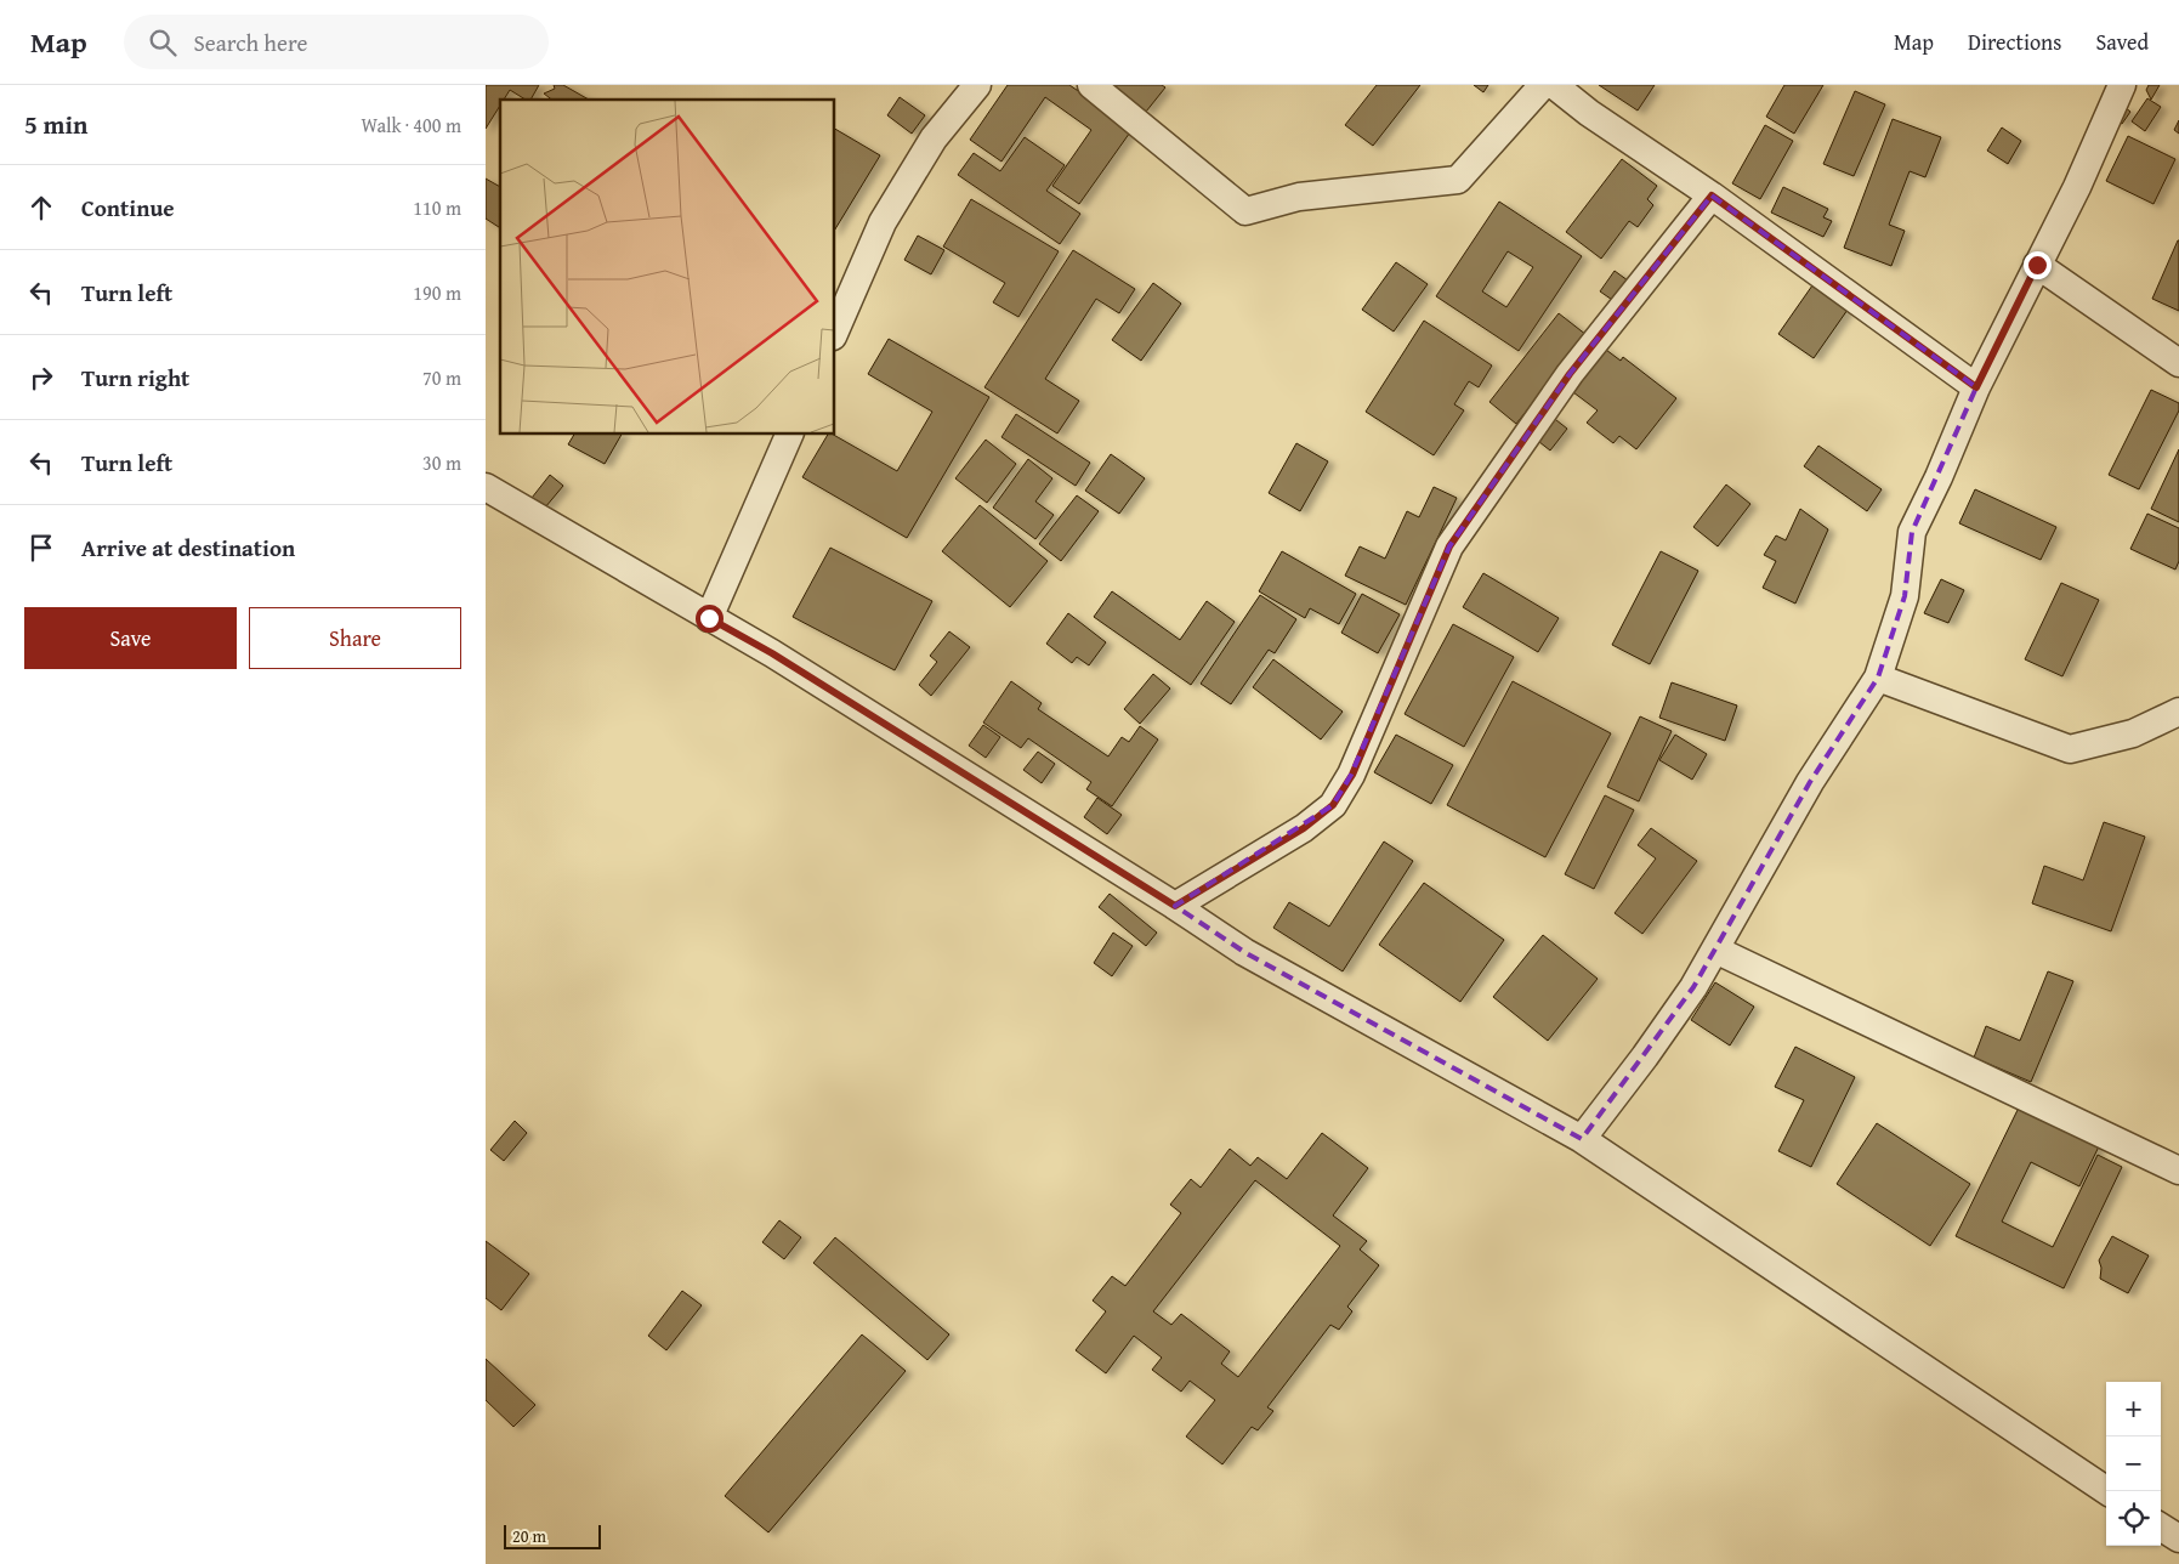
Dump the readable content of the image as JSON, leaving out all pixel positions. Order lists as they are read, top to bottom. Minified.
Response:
{"scale_bar":"20 m","page":{"header":"Map","search":"Search here","nav":["Map","Directions","Saved"],"heading":["5 min","Walk · 400 m"],"list":[["Continue","110 m"],["Turn left","190 m"],["Turn right","70 m"],["Turn left","30 m"],"Arrive at destination"],"buttons":["Save","Share"],"map_buttons":["+","−"],"scale":"20 m"}}
